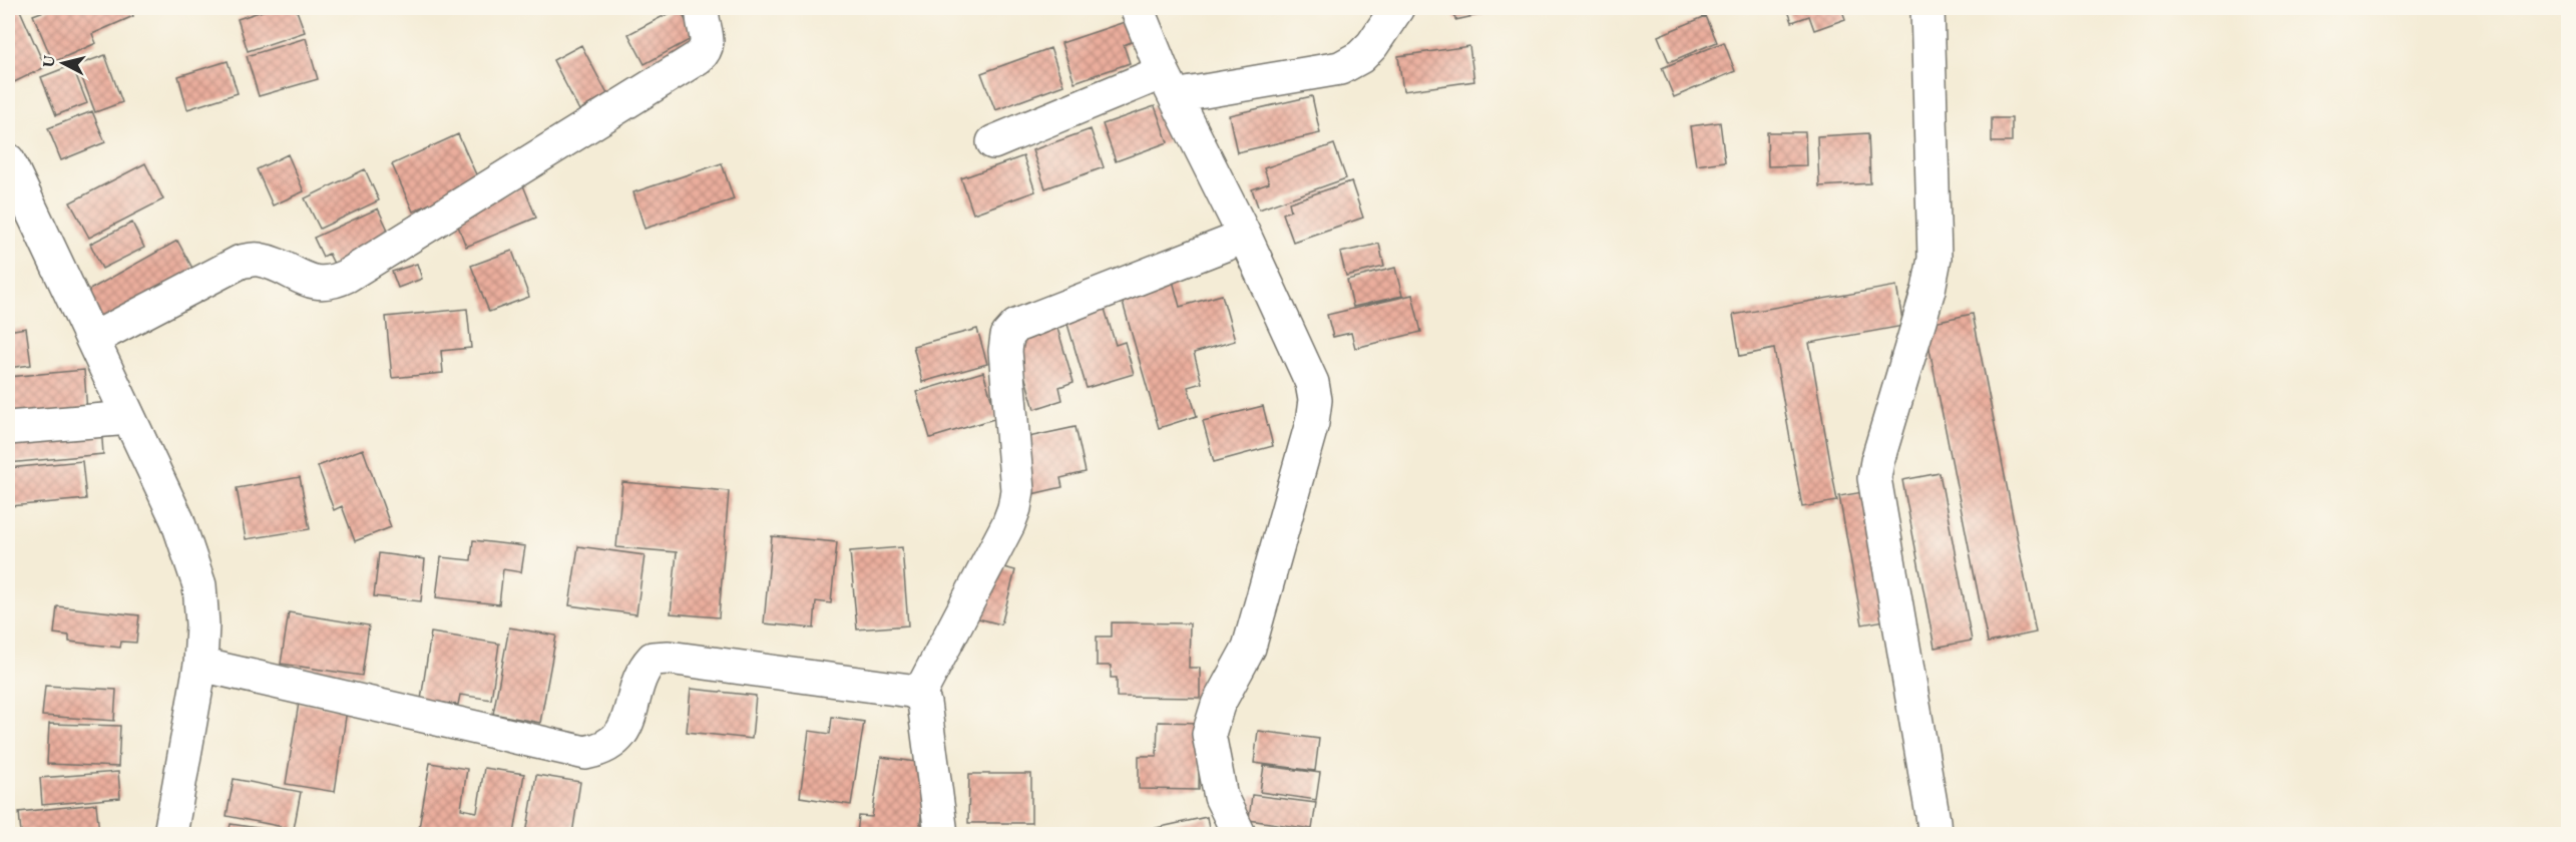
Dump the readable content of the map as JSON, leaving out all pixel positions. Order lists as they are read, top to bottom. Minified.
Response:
{"north":"left"}
